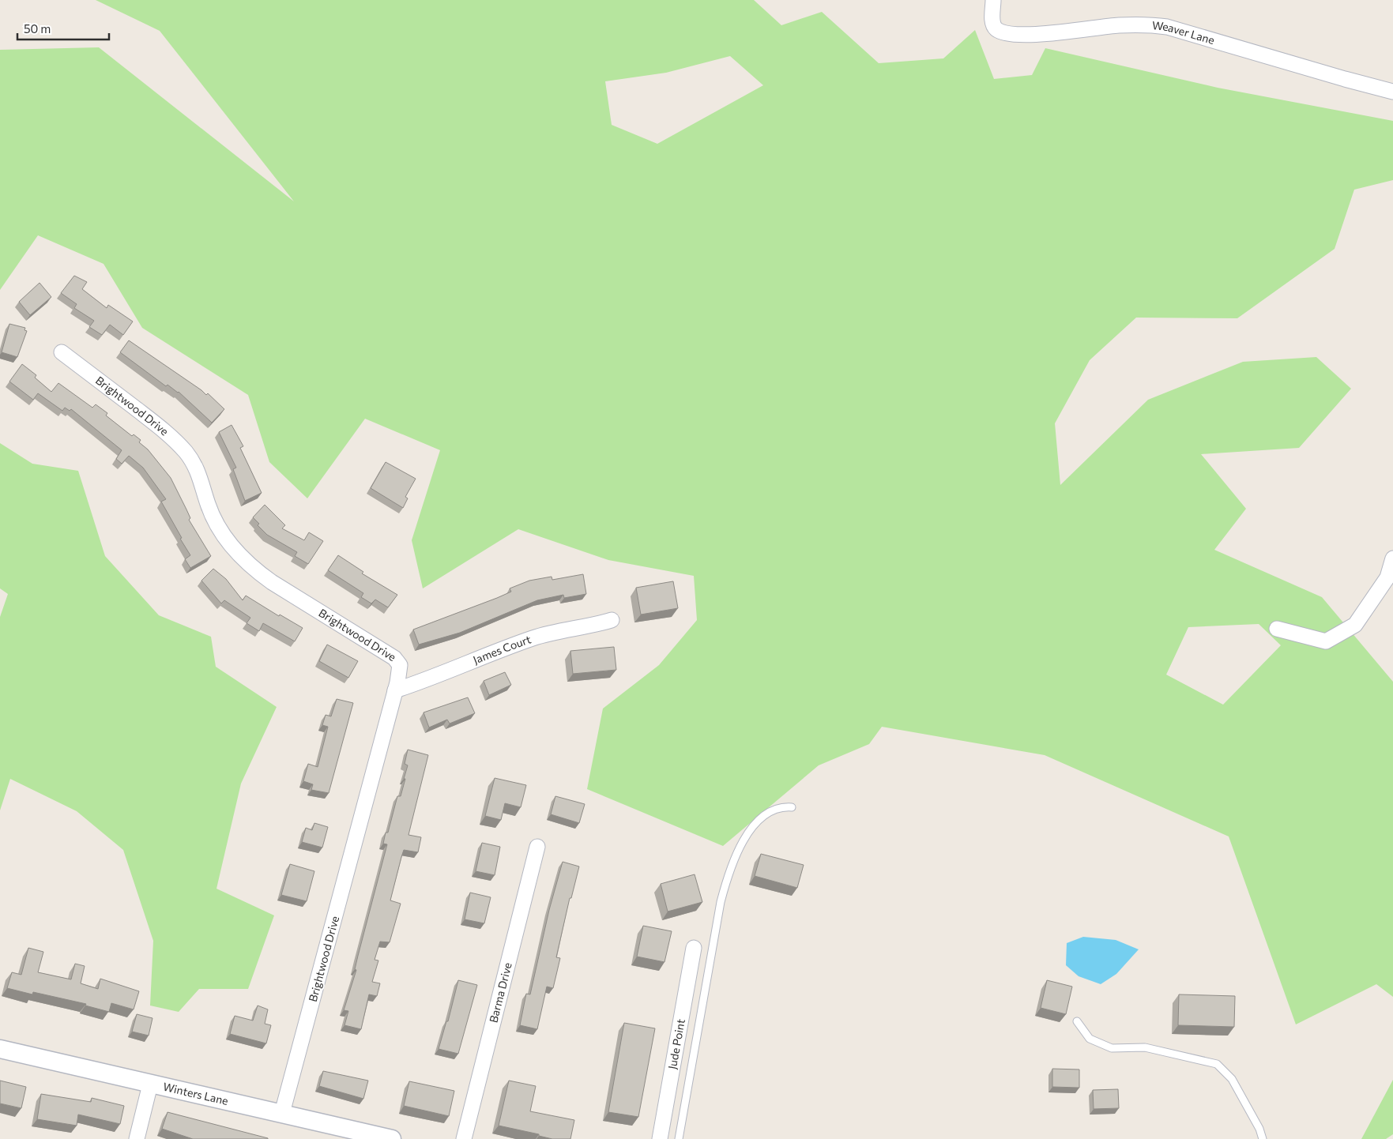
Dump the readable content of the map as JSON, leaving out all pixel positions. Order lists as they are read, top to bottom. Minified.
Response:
{"streets":{"street":["Weaver Lane","Brightwood Drive","James Court","Barma Drive","Jude Point","Winters Lane"]},"crossings":[["Brightwood Drive","James Court"],["Brightwood Drive","Winters Lane"]],"scale_bar":"50 m"}
